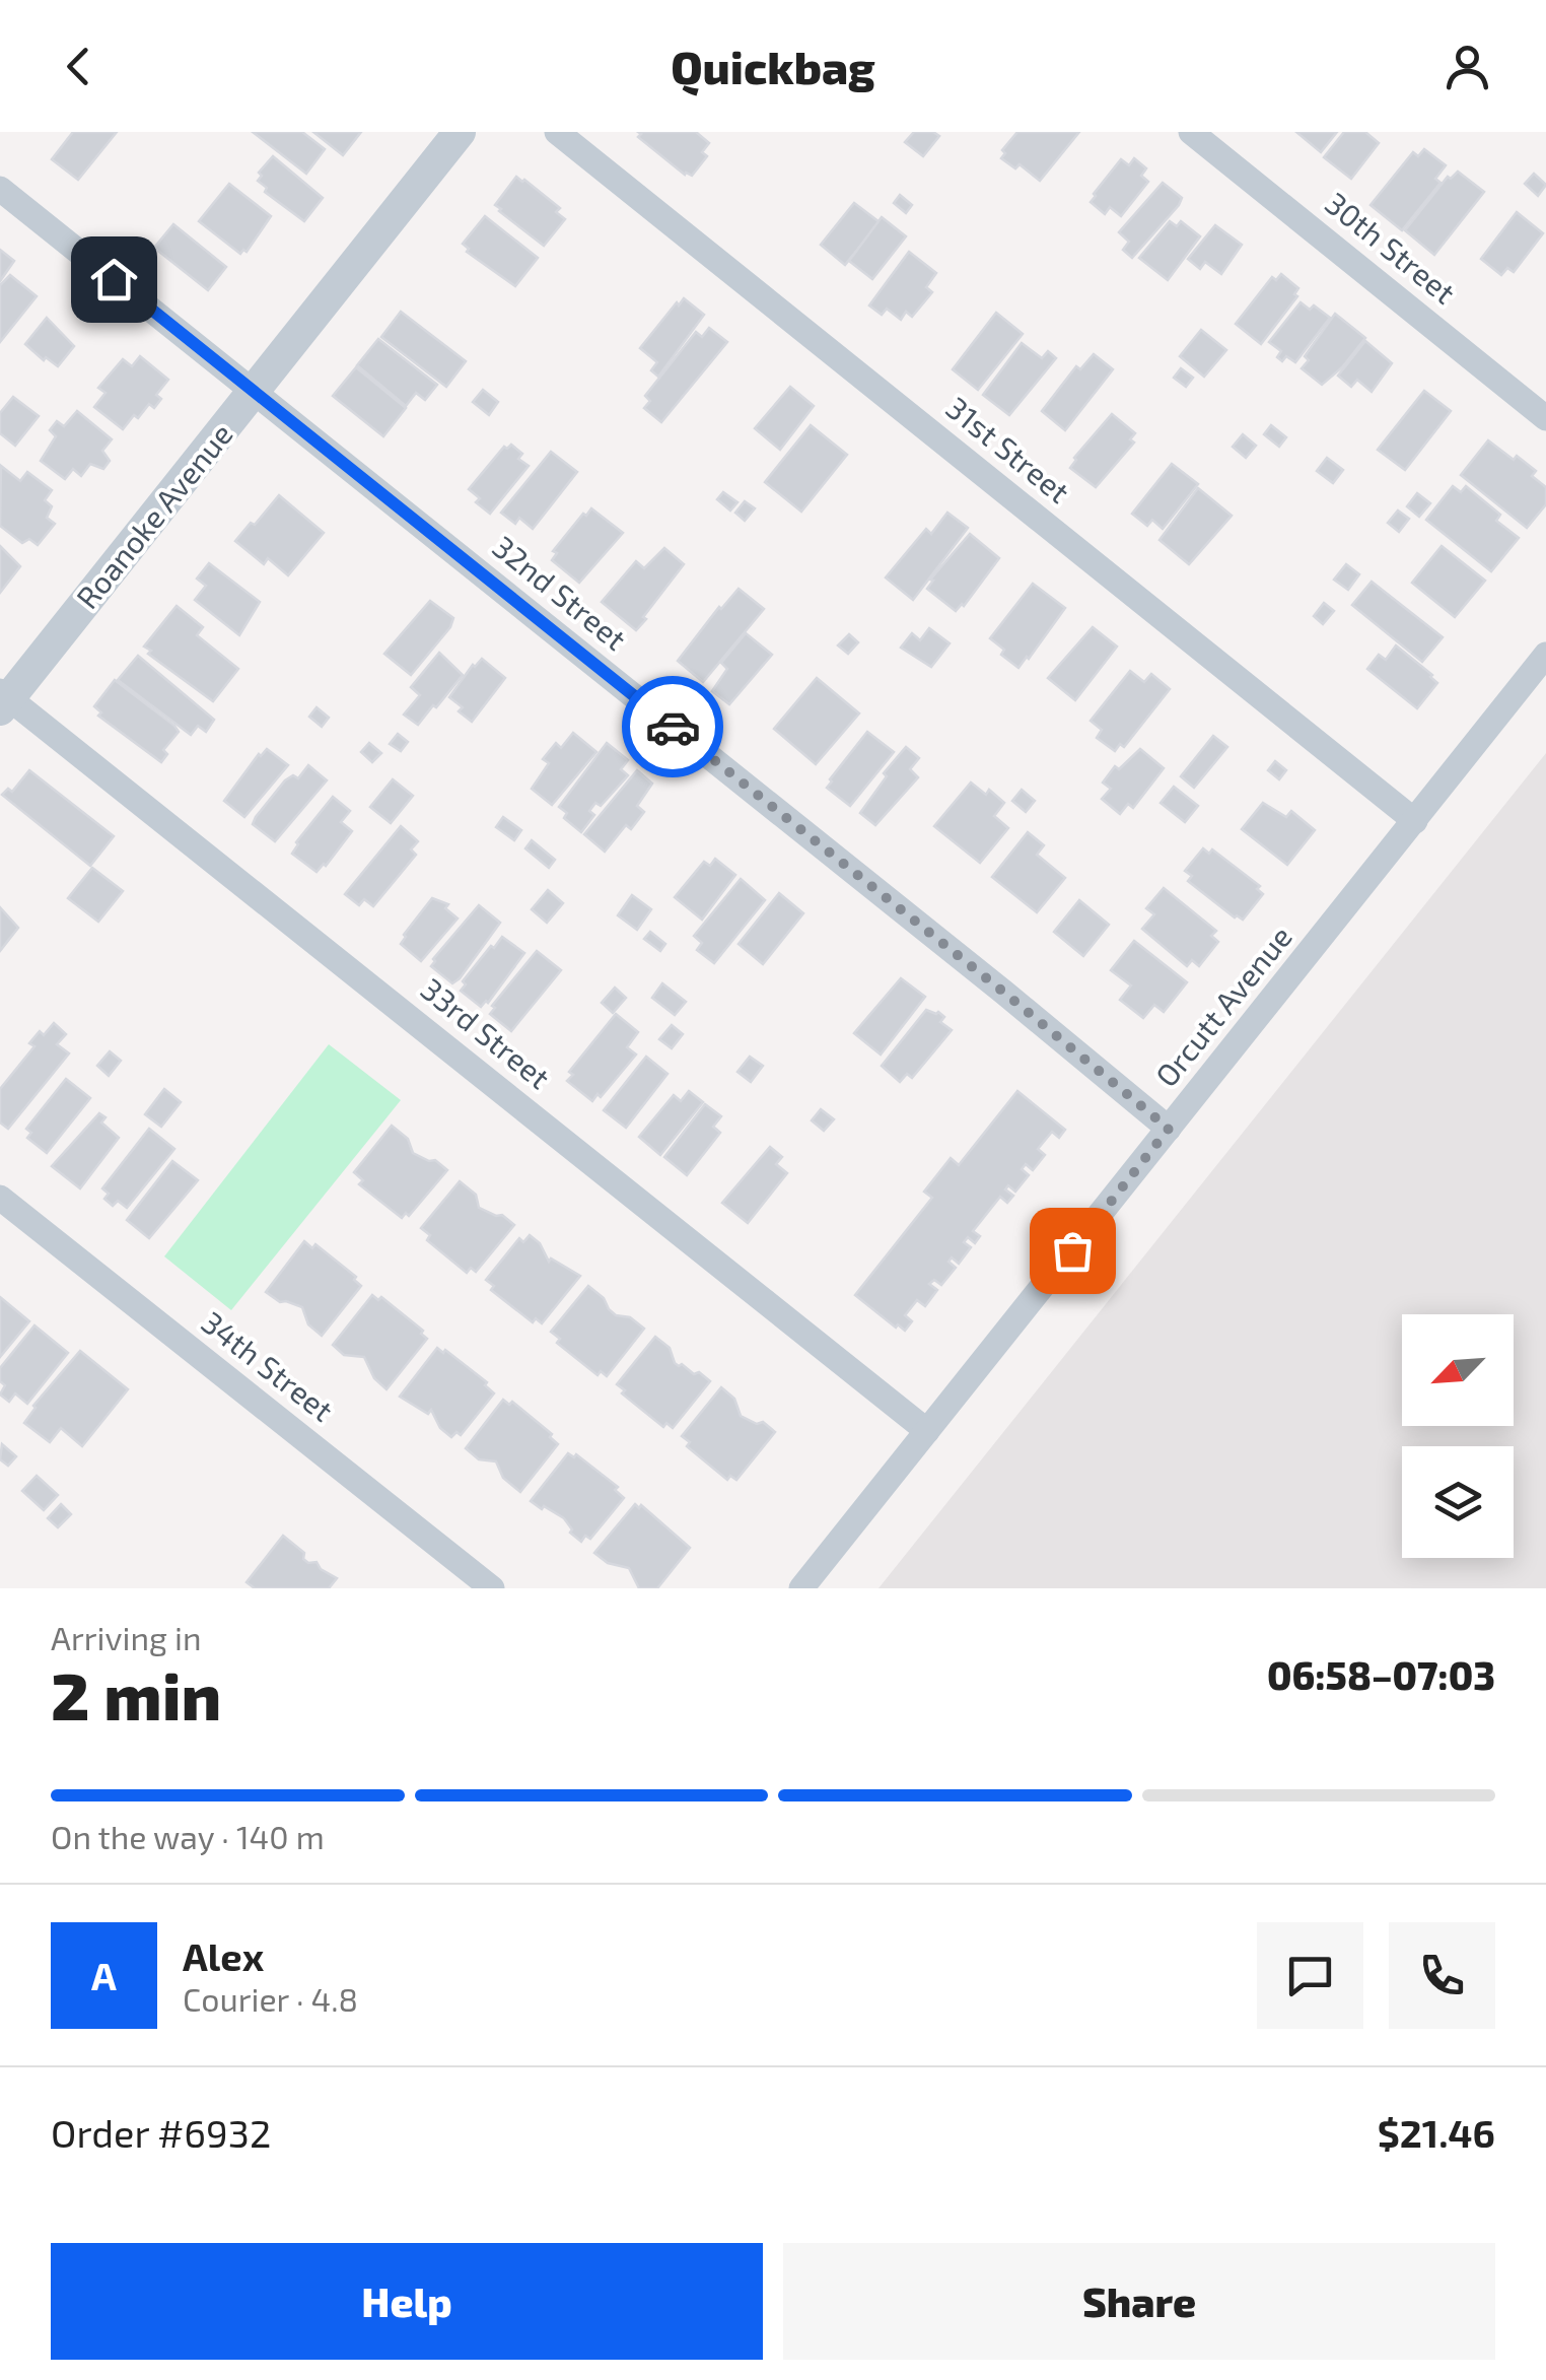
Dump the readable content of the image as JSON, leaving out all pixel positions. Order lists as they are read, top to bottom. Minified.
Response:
{"streets":{"street":["30th Street","31st Street","Roanoke Avenue","32nd Street","Orcutt Avenue","33rd Street","34th Street"]},"crossings":[["31st Street","Orcutt Avenue"],["Roanoke Avenue","32nd Street"],["Roanoke Avenue","33rd Street"],["32nd Street","Orcutt Avenue"],["Orcutt Avenue","33rd Street"]],"north":"bottom left","page":{"header":"Quickbag","heading":["2 min","Arriving in","06:58–07:03"],"panel":["Alex","Courier · 4.8","Order #6932","$21.46"],"bar":"On the way · 140 m","round":"A","buttons":["Help","Share"]}}
